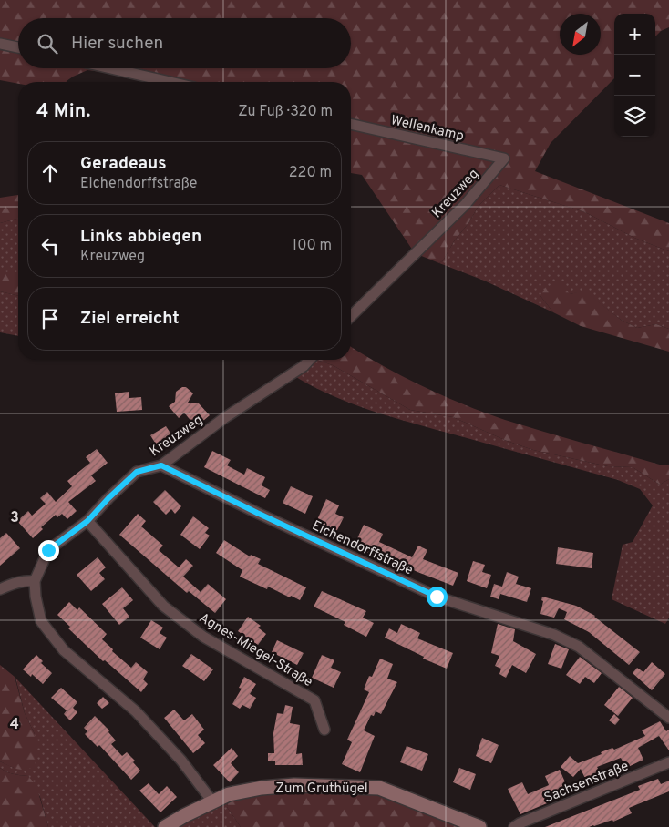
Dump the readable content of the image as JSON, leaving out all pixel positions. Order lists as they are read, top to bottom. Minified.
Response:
{"streets":{"street":["Wellenkamp","Kreuzweg","Eichendorffstraße","Agnes-Miegel-Straße","Sachsenstraße","Zum Gruthügel"]},"crossings":[["Wellenkamp","Kreuzweg"],["Kreuzweg","Eichendorffstraße"],["Kreuzweg","Agnes-Miegel-Straße"]],"north":"bottom left","page":{"map_buttons":["+","−"],"search":"Hier suchen","heading":["4 Min.","Zu Fuß · 320 m"],"list":[["Geradeaus","Eichendorffstraße","220 m"],["Links abbiegen","Kreuzweg","100 m"],"Ziel erreicht"]},"grid":{"rows":["3","4"]}}
